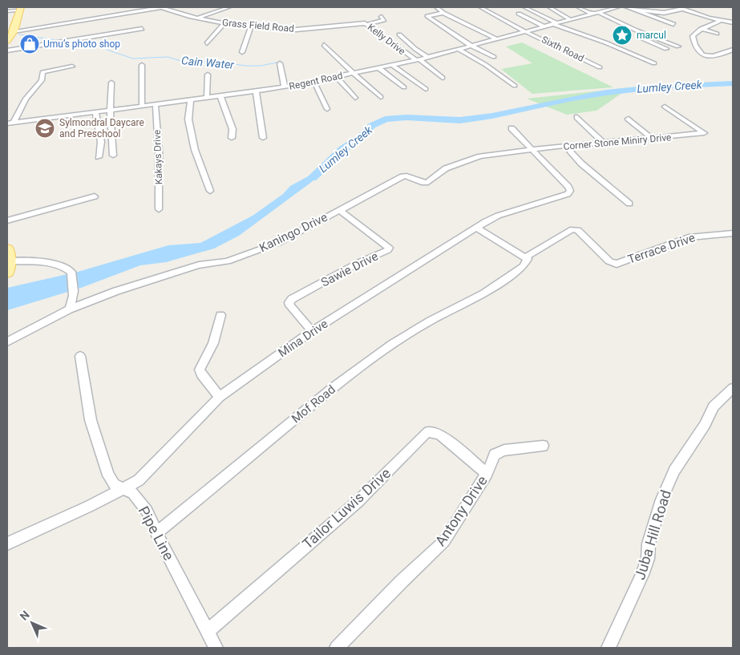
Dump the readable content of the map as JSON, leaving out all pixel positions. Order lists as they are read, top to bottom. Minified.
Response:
{"streets":{"street":["Grass Field Road","Kelly Drive","Sixth Road","Regent Road","Corner Stone Miniry Drive","Kakays Drive","Kaningo Drive","Terrace Drive","Sawie Drive","Mina Drive","Mof Road","Tailor Luwis Drive","Antony Drive","Pipe Line","Juba Hill Road"]},"crossings":[["Grass Field Road","Kelly Drive"],["Kelly Drive","Regent Road"],["Sixth Road","Regent Road"],["Regent Road","Kakays Drive"],["Corner Stone Miniry Drive","Kaningo Drive"],["Corner Stone Miniry Drive","Mina Drive"],["Kaningo Drive","Sawie Drive"],["Kaningo Drive","Mina Drive"],["Terrace Drive","Mof Road"],["Sawie Drive","Mina Drive"],["Mina Drive","Pipe Line"],["Mof Road","Pipe Line"],["Tailor Luwis Drive","Antony Drive"],["Tailor Luwis Drive","Pipe Line"]],"water":["Cain Water","Lumley Creek"],"places":{"place":["marcul"],"shop":["Umu’s photo shop"],"school or university":["Sylmondral Daycare and Preschool"]},"north":"top left"}
